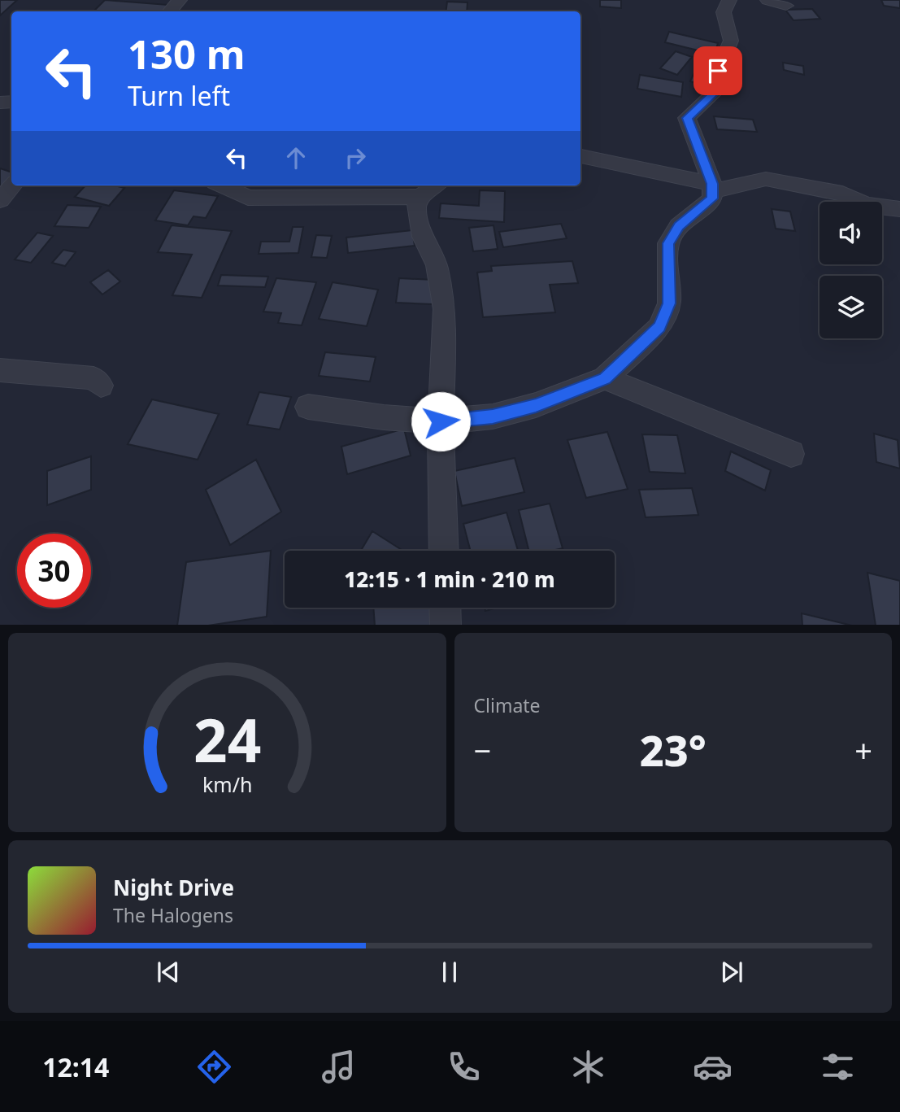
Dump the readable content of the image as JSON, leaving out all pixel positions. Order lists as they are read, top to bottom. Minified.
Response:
{"page":{"turn":["130 m","Turn left"],"limit":"30","trip":"12:15 · 1 min · 210 m","tile":"Climate","heat":["−","23°","+"],"song":["Night Drive","The Halogens"],"tabs":"12:14","gauge":["24","km/h"]}}
